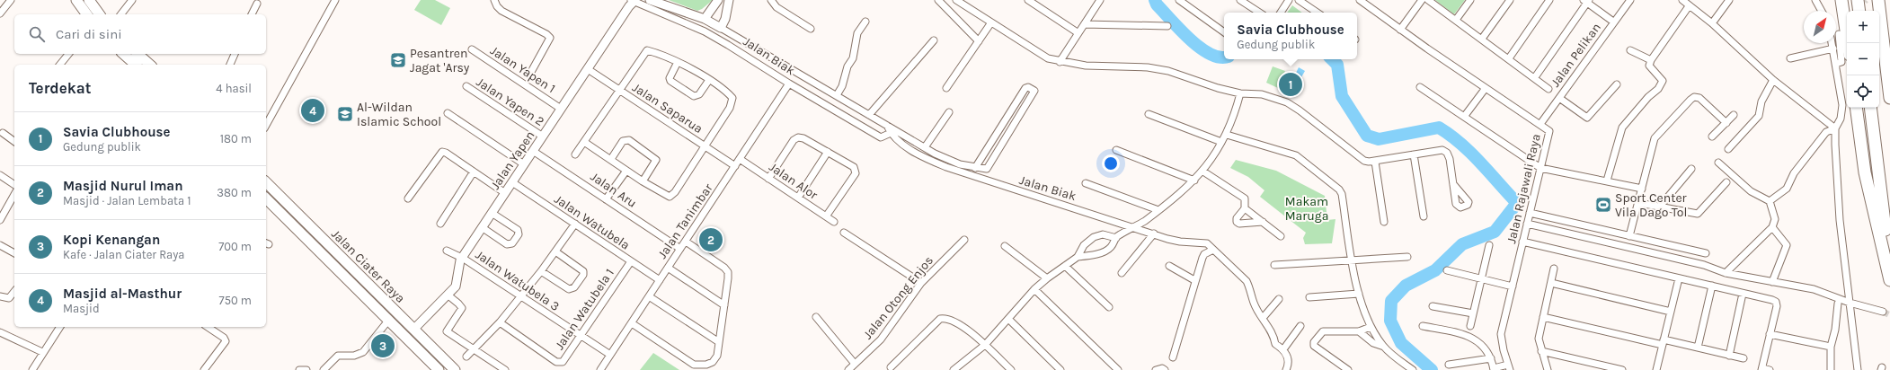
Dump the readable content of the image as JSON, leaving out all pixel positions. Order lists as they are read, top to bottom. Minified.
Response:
{"streets":{"main road":["Jalan Ciater Raya"],"street":["Jalan Pelikan","Jalan Biak","Jalan Yapen 1","Jalan Yapen 2","Jalan Saparua","Jalan Yapen","Jalan Alor","Jalan Rajawali Raya","Jalan Aru","Jalan Tanimbar","Jalan Watubela","Jalan Watubela 3","Jalan Otong Enjos","Jalan Watubela 1"]},"crossings":[["Jalan Pelikan","Jalan Rajawali Raya"],["Jalan Biak","Jalan Yapen"],["Jalan Biak","Jalan Tanimbar"],["Jalan Yapen 1","Jalan Yapen"],["Jalan Yapen 2","Jalan Yapen"],["Jalan Saparua","Jalan Yapen"],["Jalan Saparua","Jalan Tanimbar"],["Jalan Yapen","Jalan Aru"],["Jalan Yapen","Jalan Watubela"],["Jalan Yapen","Jalan Ciater Raya"],["Jalan Yapen","Jalan Watubela 3"],["Jalan Alor","Jalan Tanimbar"],["Jalan Aru","Jalan Tanimbar"],["Jalan Tanimbar","Jalan Watubela"],["Jalan Tanimbar","Jalan Watubela 3"],["Jalan Watubela","Jalan Watubela 1"],["Jalan Watubela 3","Jalan Watubela 1"]],"parks":["Makam Maruga"],"places":{"school or university":["Pesantren Jagat 'Arsy","Al-Wildan Islamic School"],"sports":["Sport Center Vila Dago Tol"]},"north":"top right","page":{"map_buttons":["+","−"],"popup":["Savia Clubhouse","Gedung publik"],"search":"Cari di sini","heading":["Terdekat","4 hasil"],"pins":["1","4","2","3"],"list":[{"mark":"1","name":"Savia Clubhouse","note":"Gedung publik","value":"180 m"},{"mark":"2","name":"Masjid Nurul Iman","note":"Masjid · Jalan Lembata 1","value":"380 m"},{"mark":"3","name":"Kopi Kenangan","note":"Kafe · Jalan Ciater Raya","value":"700 m"},{"mark":"4","name":"Masjid al-Masthur","note":"Masjid","value":"750 m"}]}}
